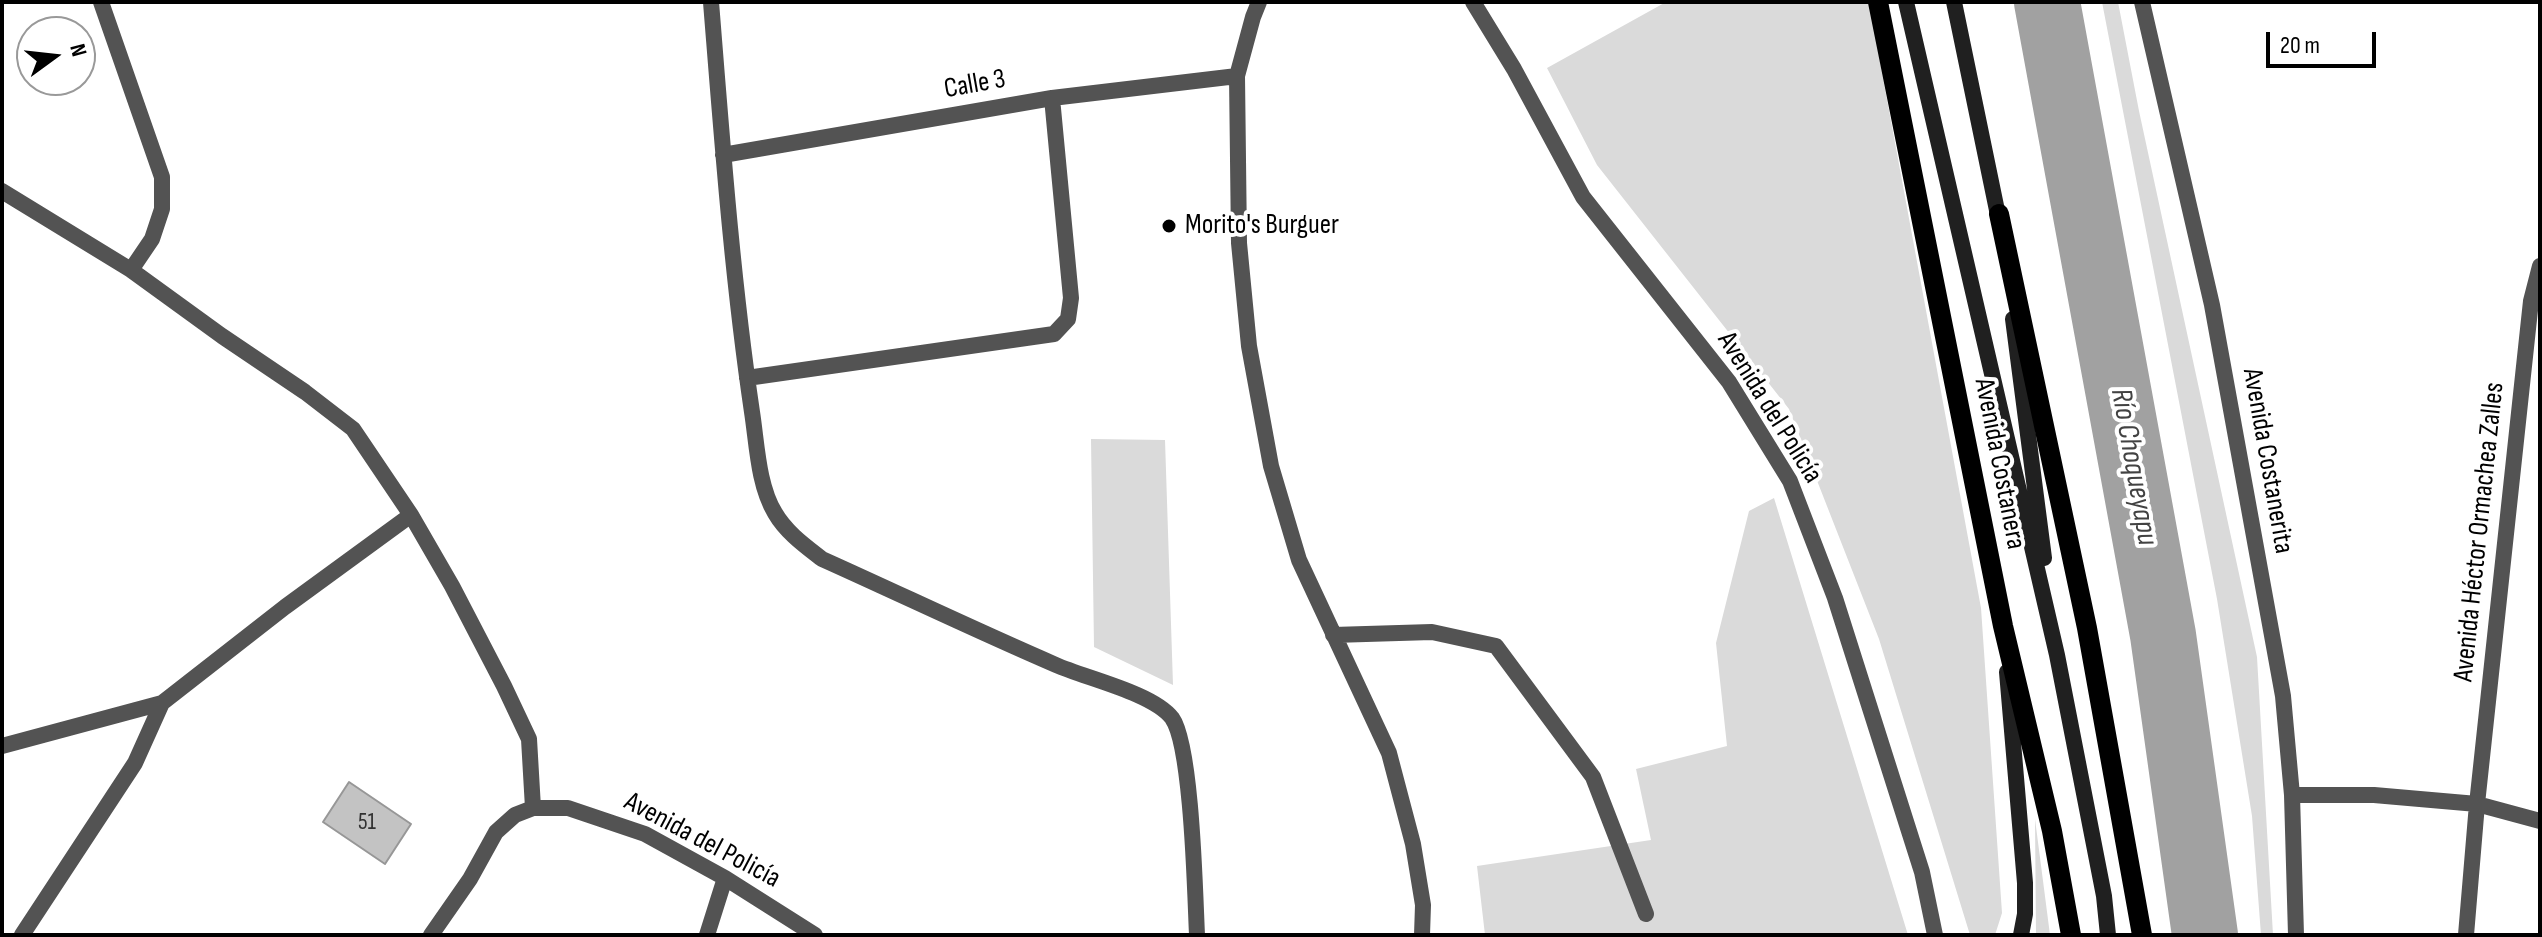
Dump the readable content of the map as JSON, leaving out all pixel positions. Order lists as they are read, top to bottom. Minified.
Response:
{"streets":{"main road":["Avenida Costanera"],"street":["Calle 3","Avenida del Policía","Avenida Costanerita","Avenida Héctor Ormachea Zalles"]},"water":["Río Choqueyapu"],"places":["Morito's Burguer"],"house_numbers":["51"],"scale_bar":"20 m","north":"right"}
